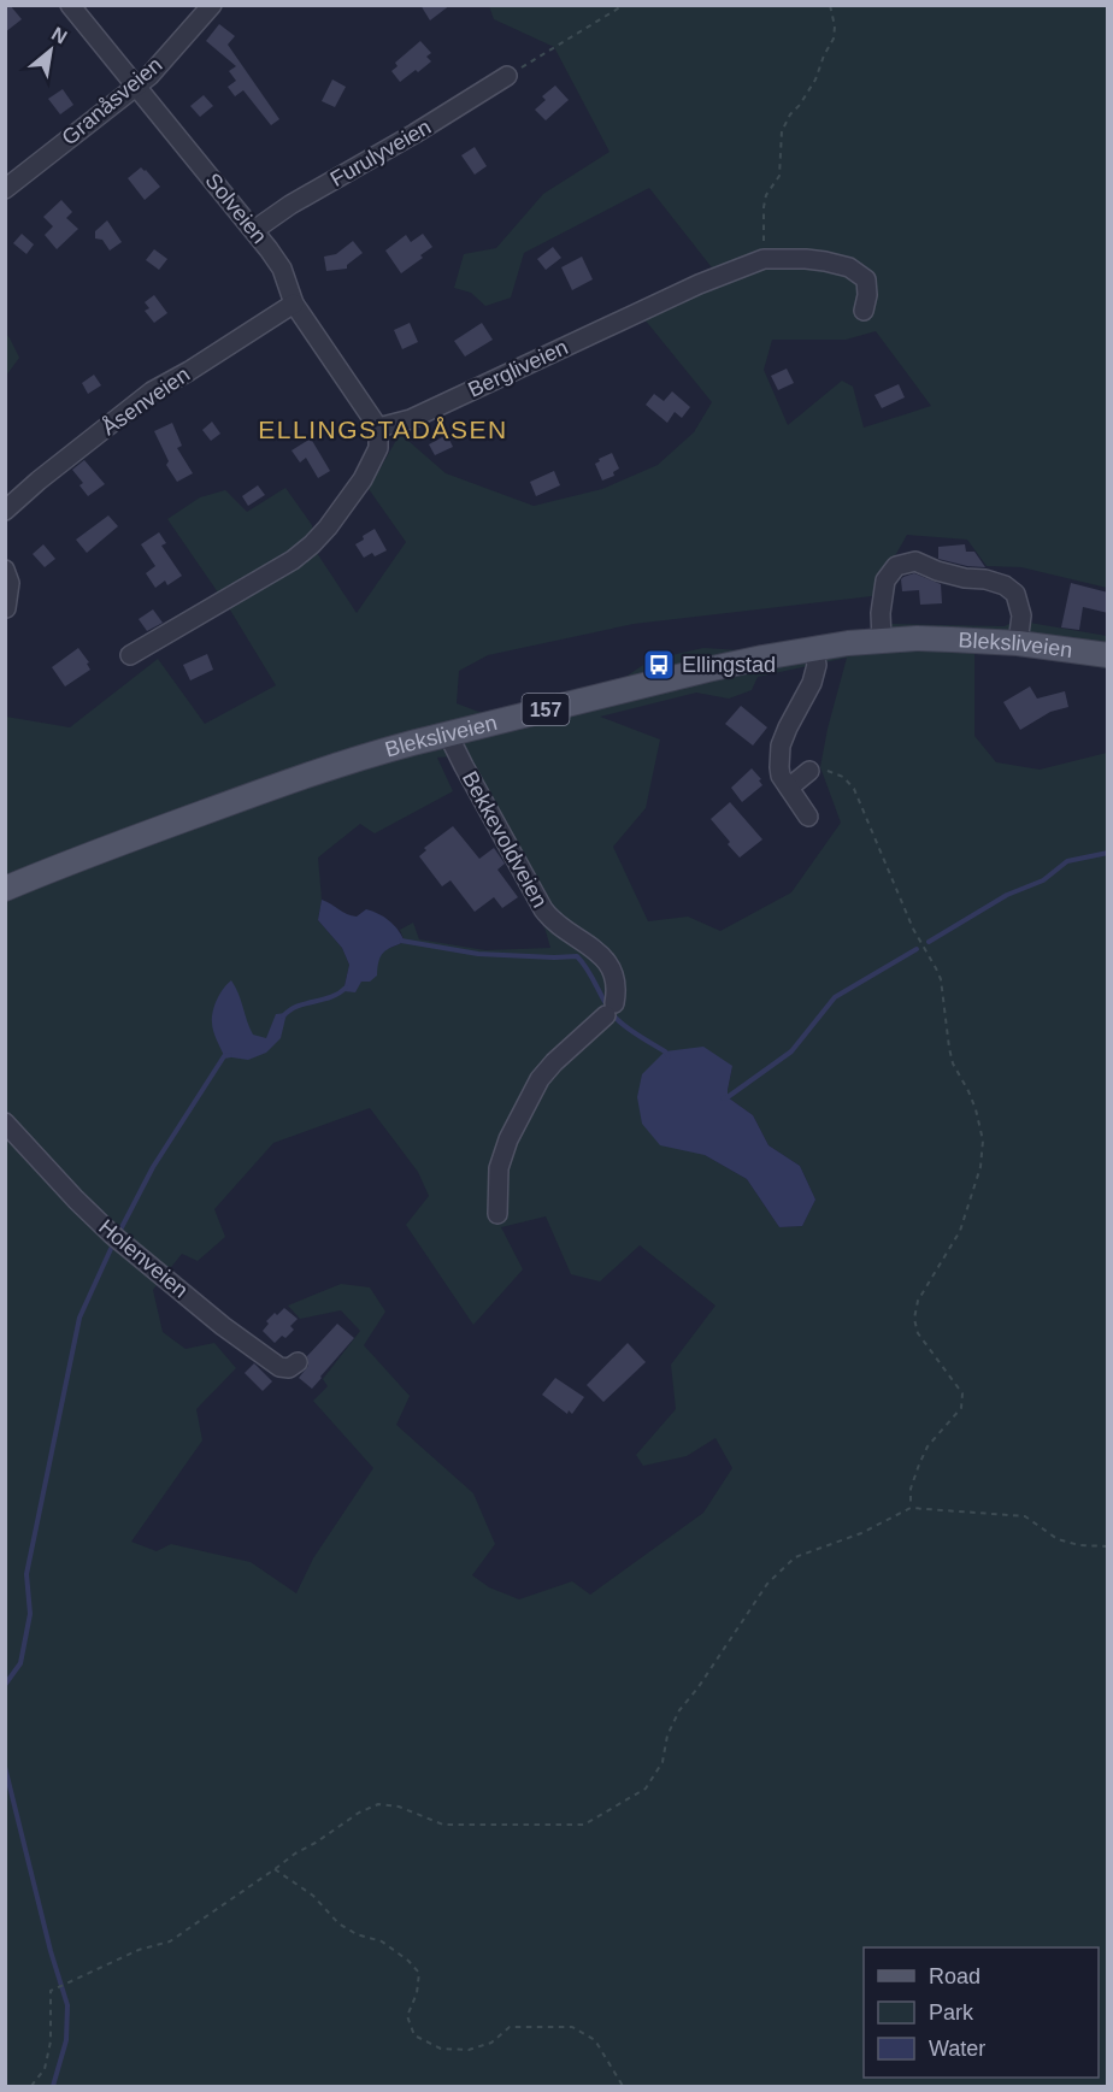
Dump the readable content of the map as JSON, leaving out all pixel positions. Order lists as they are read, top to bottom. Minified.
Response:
{"streets":{"main road":["Bleksliveien","157"],"street":["Granåsveien","Furulyveien","Solveien","Bergliveien","Åsenveien","Bekkevoldveien","Holenveien"]},"crossings":[["Granåsveien","Solveien"],["Furulyveien","Solveien"],["Solveien","Bergliveien"],["Solveien","Åsenveien"],["Bleksliveien","Bekkevoldveien"]],"districts":["ELLINGSTADÅSEN"],"places":{"bus stop":["Ellingstad"]},"legend":["Road","Park","Water"],"north":"top right"}
